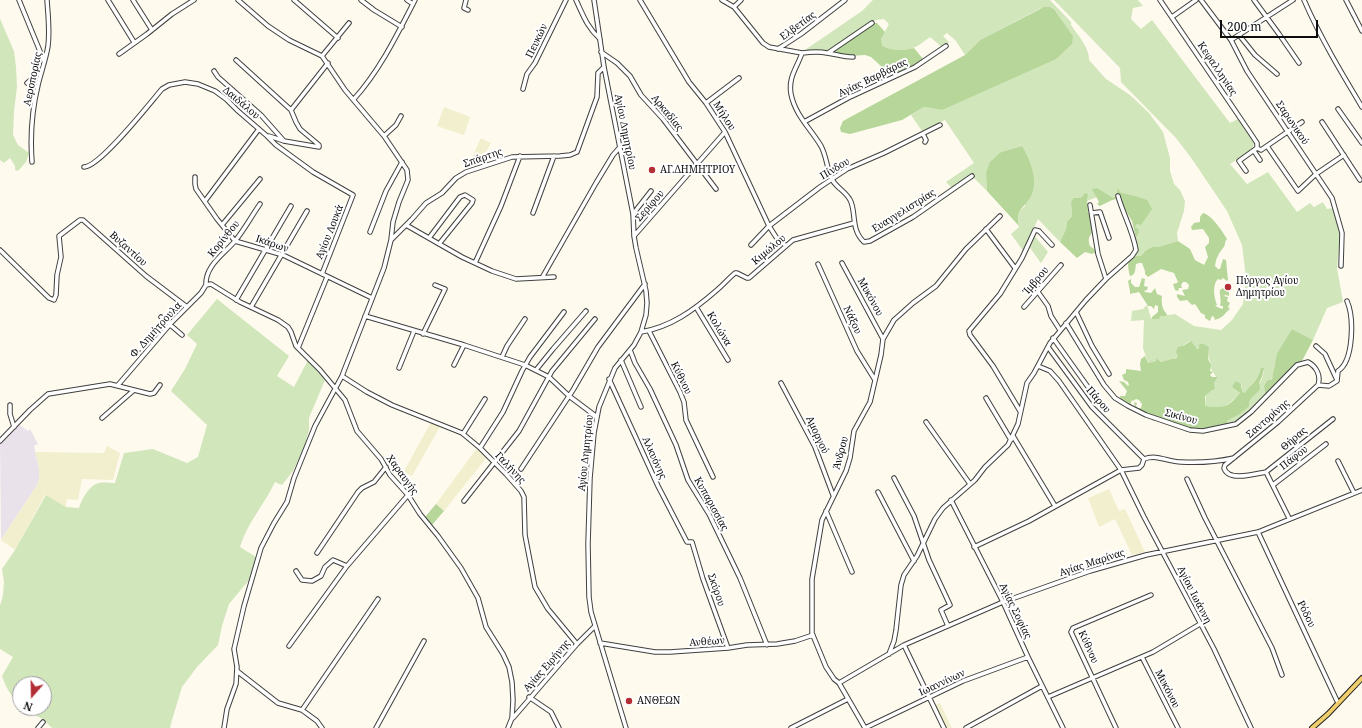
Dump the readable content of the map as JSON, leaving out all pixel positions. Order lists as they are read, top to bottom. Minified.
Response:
{"streets":{"street":["Ελβετίας","Πευκών","Κεφαλληνίας","Αγίας Βαρβάρας","Αεροπορίας","Δαιδάλου","Αρκαδίας","Μήλου","Σαρωνικού","Αγίου Δημητρίου","Σπάρτης","Πίνδου","Σερίφου","Ευαγγελιστρίας","Αγίου Λουκά","Κορίνθου","Ικάρων","Βυζαντίου","Κιμώλου","Ίμβρου","Μυκόνου","Νάξου","Κολώνα","Φ. Δημήτρουλα","Κύθνου","Πάρου","Σικίνου","Σαντορίνης","Αμοργού","Θήρας","Άνδρου","Αλκυόνης","Πάφου","Γαλήνης","Χαραυγής","Κυπαρισσίας","Αγίας Μαρίνας","Σκύρου","Αγίου Ιωάννη","Αγίας Σοφίας","Ρόδου","Ανθέων","Αγίας Ειρήνης","Ιωαννίνων"]},"crossings":[["Αγίας Βαρβάρας","Ευαγγελιστρίας"],["Δαιδάλου","Αγίου Λουκά"],["Αρκαδίας","Αγίου Δημητρίου"],["Αρκαδίας","Σερίφου"],["Μήλου","Πίνδου"],["Μήλου","Σερίφου"],["Μήλου","Κιμώλου"],["Αγίου Δημητρίου","Σπάρτης"],["Αγίου Δημητρίου","Σερίφου"],["Αγίου Δημητρίου","Κιμώλου"],["Αγίου Δημητρίου","Αλκυόνης"],["Αγίου Δημητρίου","Κυπαρισσίας"],["Αγίου Δημητρίου","Ανθέων"],["Αγίου Δημητρίου","Αγίας Ειρήνης"],["Πίνδου","Ευαγγελιστρίας"],["Ευαγγελιστρίας","Κιμώλου"],["Αγίου Λουκά","Ικάρων"],["Κορίνθου","Ικάρων"],["Κορίνθου","Φ. Δημήτρουλα"],["Κορίνθου","Χαραυγής"],["Βυζαντίου","Φ. Δημήτρουλα"],["Κιμώλου","Κολώνα"],["Κιμώλου","Κύθνου"],["Μυκόνου","Άνδρου"],["Νάξου","Άνδρου"],["Φ. Δημήτρουλα","Χαραυγής"],["Σικίνου","Σαντορίνης"],["Σαντορίνης","Θήρας"],["Αμοργού","Άνδρου"],["Άνδρου","Αγίας Μαρίνας"],["Άνδρου","Ανθέων"],["Άνδρου","Ιωαννίνων"],["Αλκυόνης","Σκύρου"],["Γαλήνης","Αγίας Ειρήνης"],["Χαραυγής","Αγίας Ειρήνης"],["Κυπαρισσίας","Ανθέων"],["Αγίας Μαρίνας","Αγίου Ιωάννη"],["Αγίας Μαρίνας","Αγίας Σοφίας"],["Αγίας Μαρίνας","Ρόδου"],["Σκύρου","Ανθέων"],["Αγίας Σοφίας","Ιωαννίνων"]],"places":["ΑΓ.ΔΗΜΗΤΡΙΟΥ","Πύργος Αγίου Δημητρίου","ΑΝΘΕΩΝ"],"scale_bar":"200 m","north":"bottom"}
